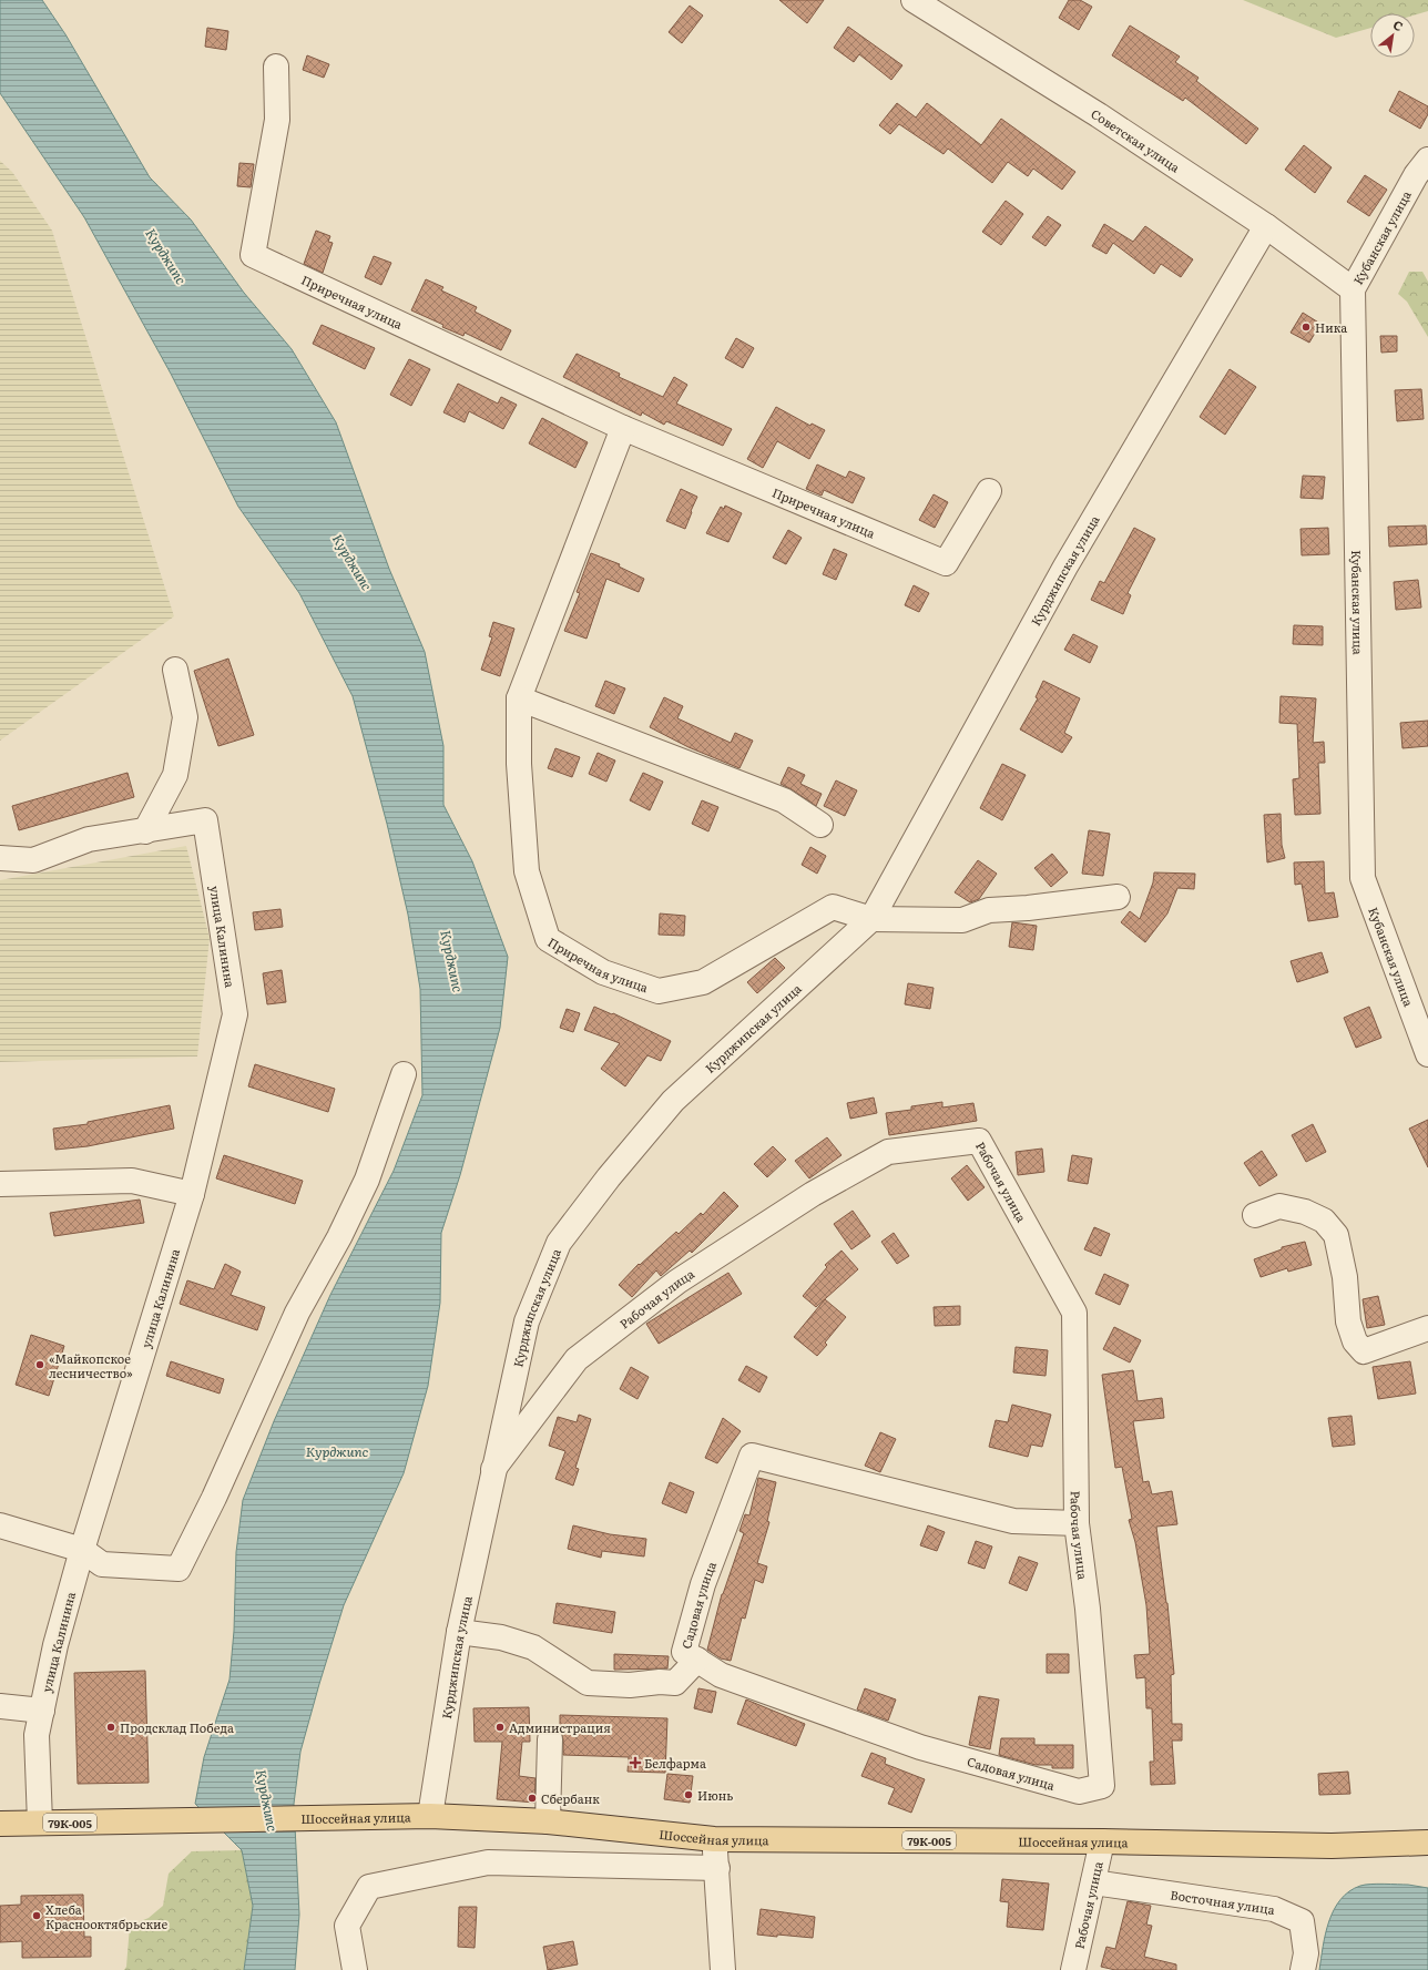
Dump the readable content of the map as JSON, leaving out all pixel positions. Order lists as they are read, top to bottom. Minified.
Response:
{"streets":{"main road":["Шоссейная улица","79К-005"],"street":["Советская улица","Кубанская улица","Приречная улица","Курджипская улица","улица Калинина","Рабочая улица","Садовая улица","Восточная улица"]},"crossings":[["Советская улица","Кубанская улица"],["Советская улица","Курджипская улица"],["Приречная улица","Курджипская улица"],["Курджипская улица","Рабочая улица"],["Курджипская улица","Шоссейная улица"],["улица Калинина","Шоссейная улица"],["Рабочая улица","Садовая улица"],["Рабочая улица","Шоссейная улица"],["Рабочая улица","Восточная улица"]],"water":["Курджипс"],"places":{"other":["Ника","«Майкопское лесничество»","Продсклад Победа","Администрация","Июнь","Сбербанк","Хлеба Краснооктябрьские"],"health":["Белфарма"]},"north":"top right"}
